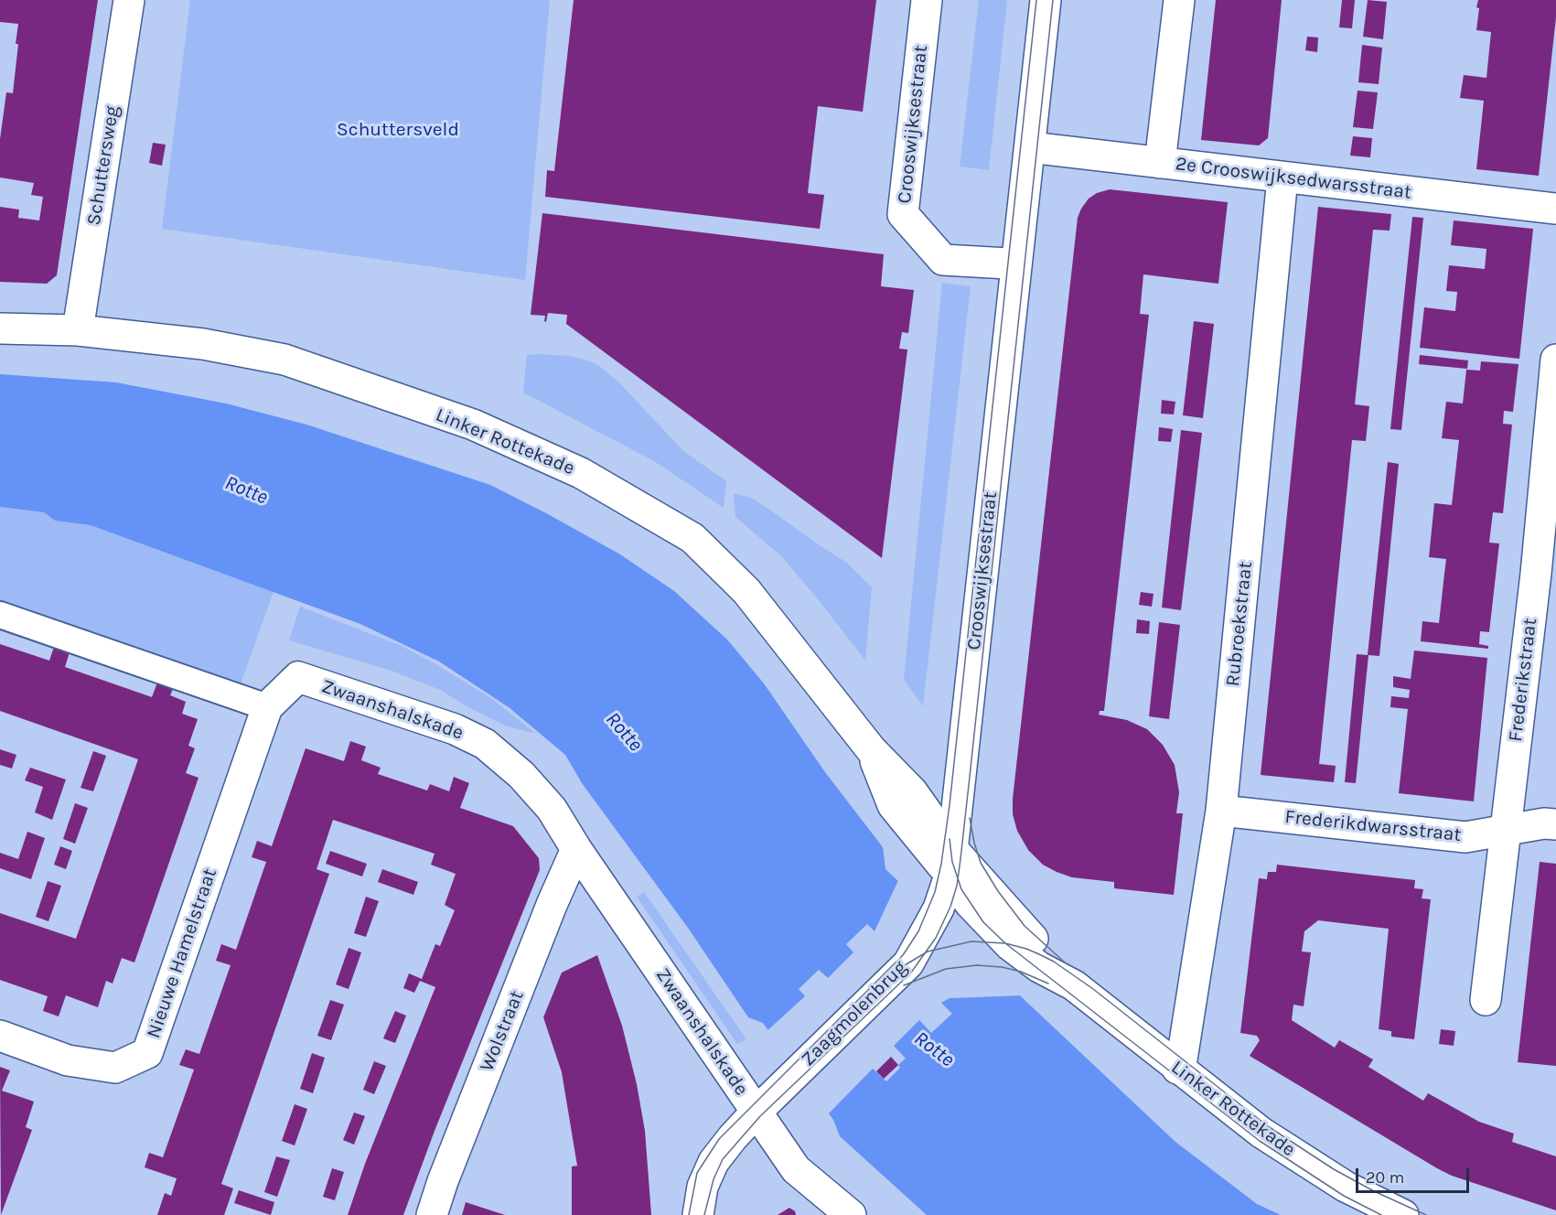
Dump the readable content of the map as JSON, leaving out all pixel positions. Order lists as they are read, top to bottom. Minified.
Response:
{"streets":{"street":["Crooswijksestraat","Schuttersweg","2e Crooswijksedwarsstraat","Linker Rottekade","Rubroekstraat","Frederikstraat","Zwaanshalskade","Frederikdwarsstraat","Nieuwe Hamelstraat","Zaagmolenbrug","Wolstraat"]},"crossings":[["Crooswijksestraat","2e Crooswijksedwarsstraat"],["Crooswijksestraat","Linker Rottekade"],["Crooswijksestraat","Zaagmolenbrug"],["Schuttersweg","Linker Rottekade"],["2e Crooswijksedwarsstraat","Rubroekstraat"],["Linker Rottekade","Rubroekstraat"],["Linker Rottekade","Zaagmolenbrug"],["Rubroekstraat","Frederikdwarsstraat"],["Frederikstraat","Frederikdwarsstraat"],["Zwaanshalskade","Nieuwe Hamelstraat"],["Zwaanshalskade","Zaagmolenbrug"],["Zwaanshalskade","Wolstraat"]],"water":["Rotte"],"parks":["Schuttersveld"],"scale_bar":"20 m"}
